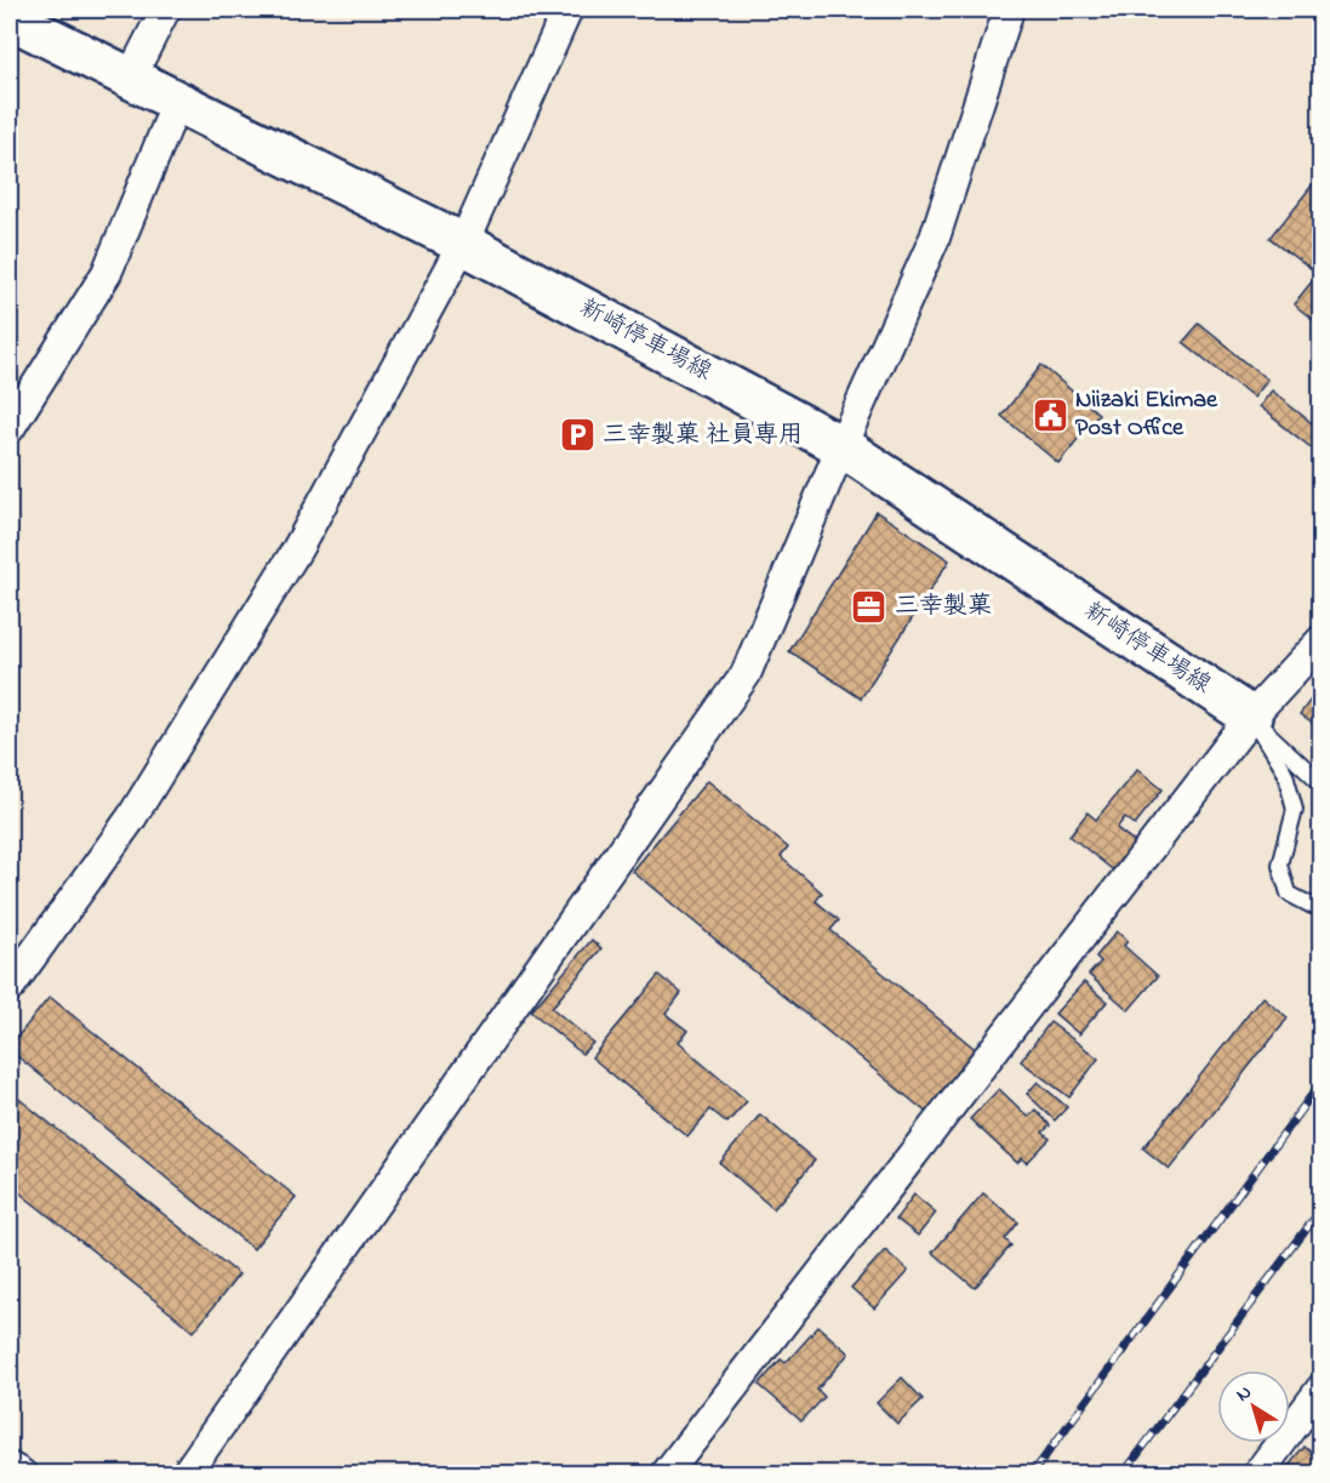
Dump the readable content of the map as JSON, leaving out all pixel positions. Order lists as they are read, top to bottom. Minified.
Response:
{"streets":{"main road":["新崎停車場線"]},"places":{"public building":["Niizaki Ekimae Post Office"],"parking":["三幸製菓 社員専用"],"office":["三幸製菓"]},"north":"top left"}
